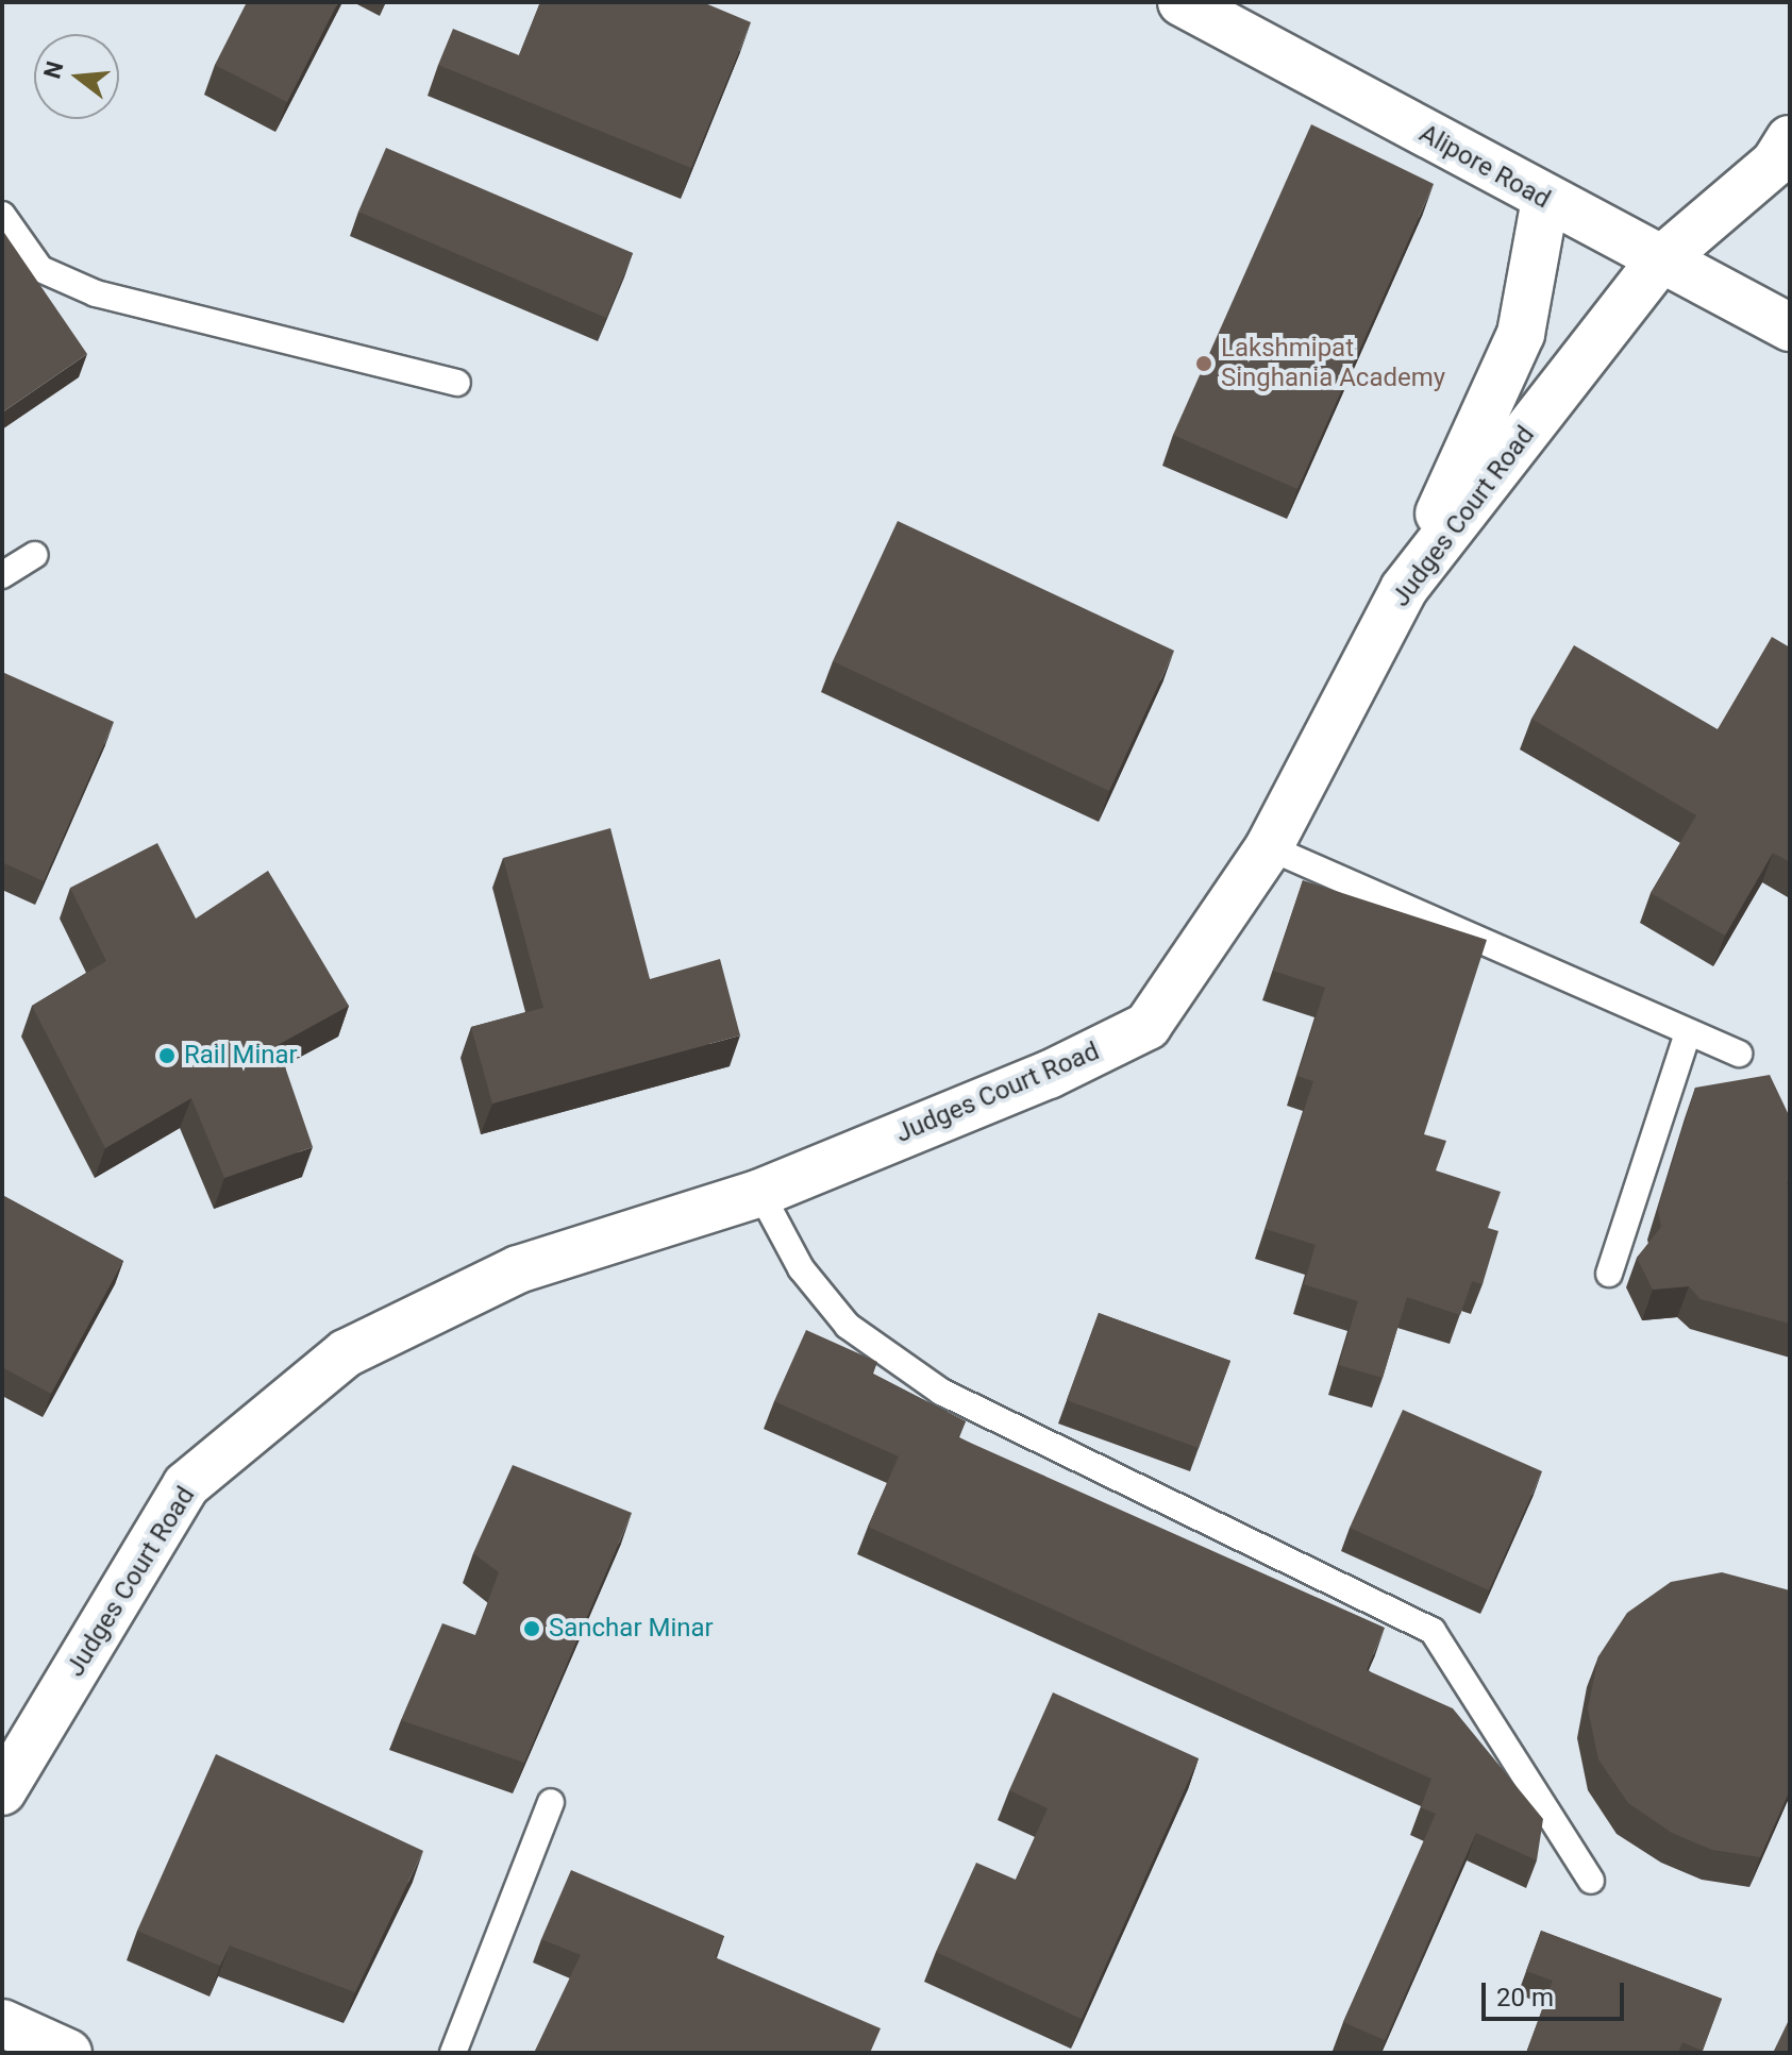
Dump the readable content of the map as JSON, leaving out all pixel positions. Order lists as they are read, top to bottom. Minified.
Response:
{"streets":{"main road":["Alipore Road","Judges Court Road"]},"crossings":[["Alipore Road","Judges Court Road"]],"places":["Lakshmipat Singhania Academy","Rail Minar","Sanchar Minar"],"scale_bar":"20 m","north":"left"}
